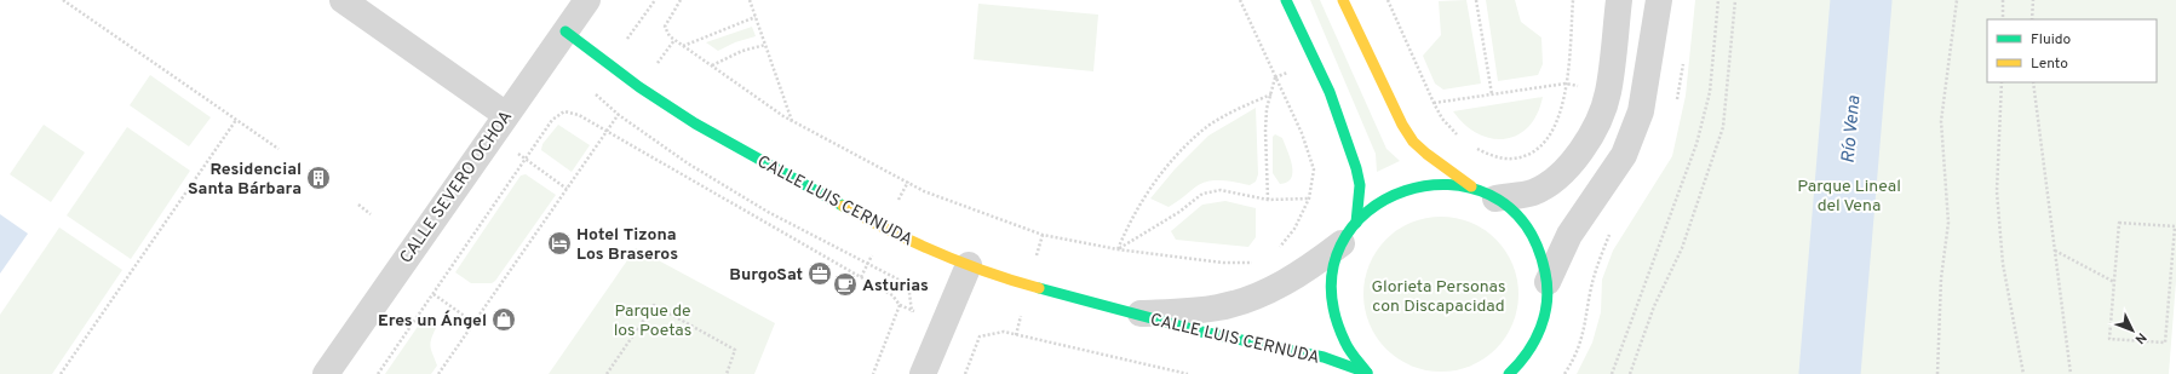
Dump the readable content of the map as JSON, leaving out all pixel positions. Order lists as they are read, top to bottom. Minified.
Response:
{"streets":{"main road":["CALLE LUIS CERNUDA"],"street":["CALLE SEVERO OCHOA"]},"crossings":[["CALLE SEVERO OCHOA","CALLE LUIS CERNUDA"]],"water":["Río Vena"],"parks":["Parque Lineal del Vena","Glorieta Personas con Discapacidad","Parque de los Poetas"],"places":{"building":["Residencial Santa Bárbara"],"hotel":["Hotel Tizona Los Braseros"],"office":["BurgoSat"],"cafe":["Asturias"],"shop":["Eres un Ángel"]},"legend":["Fluido","Lento"],"north":"bottom right"}
